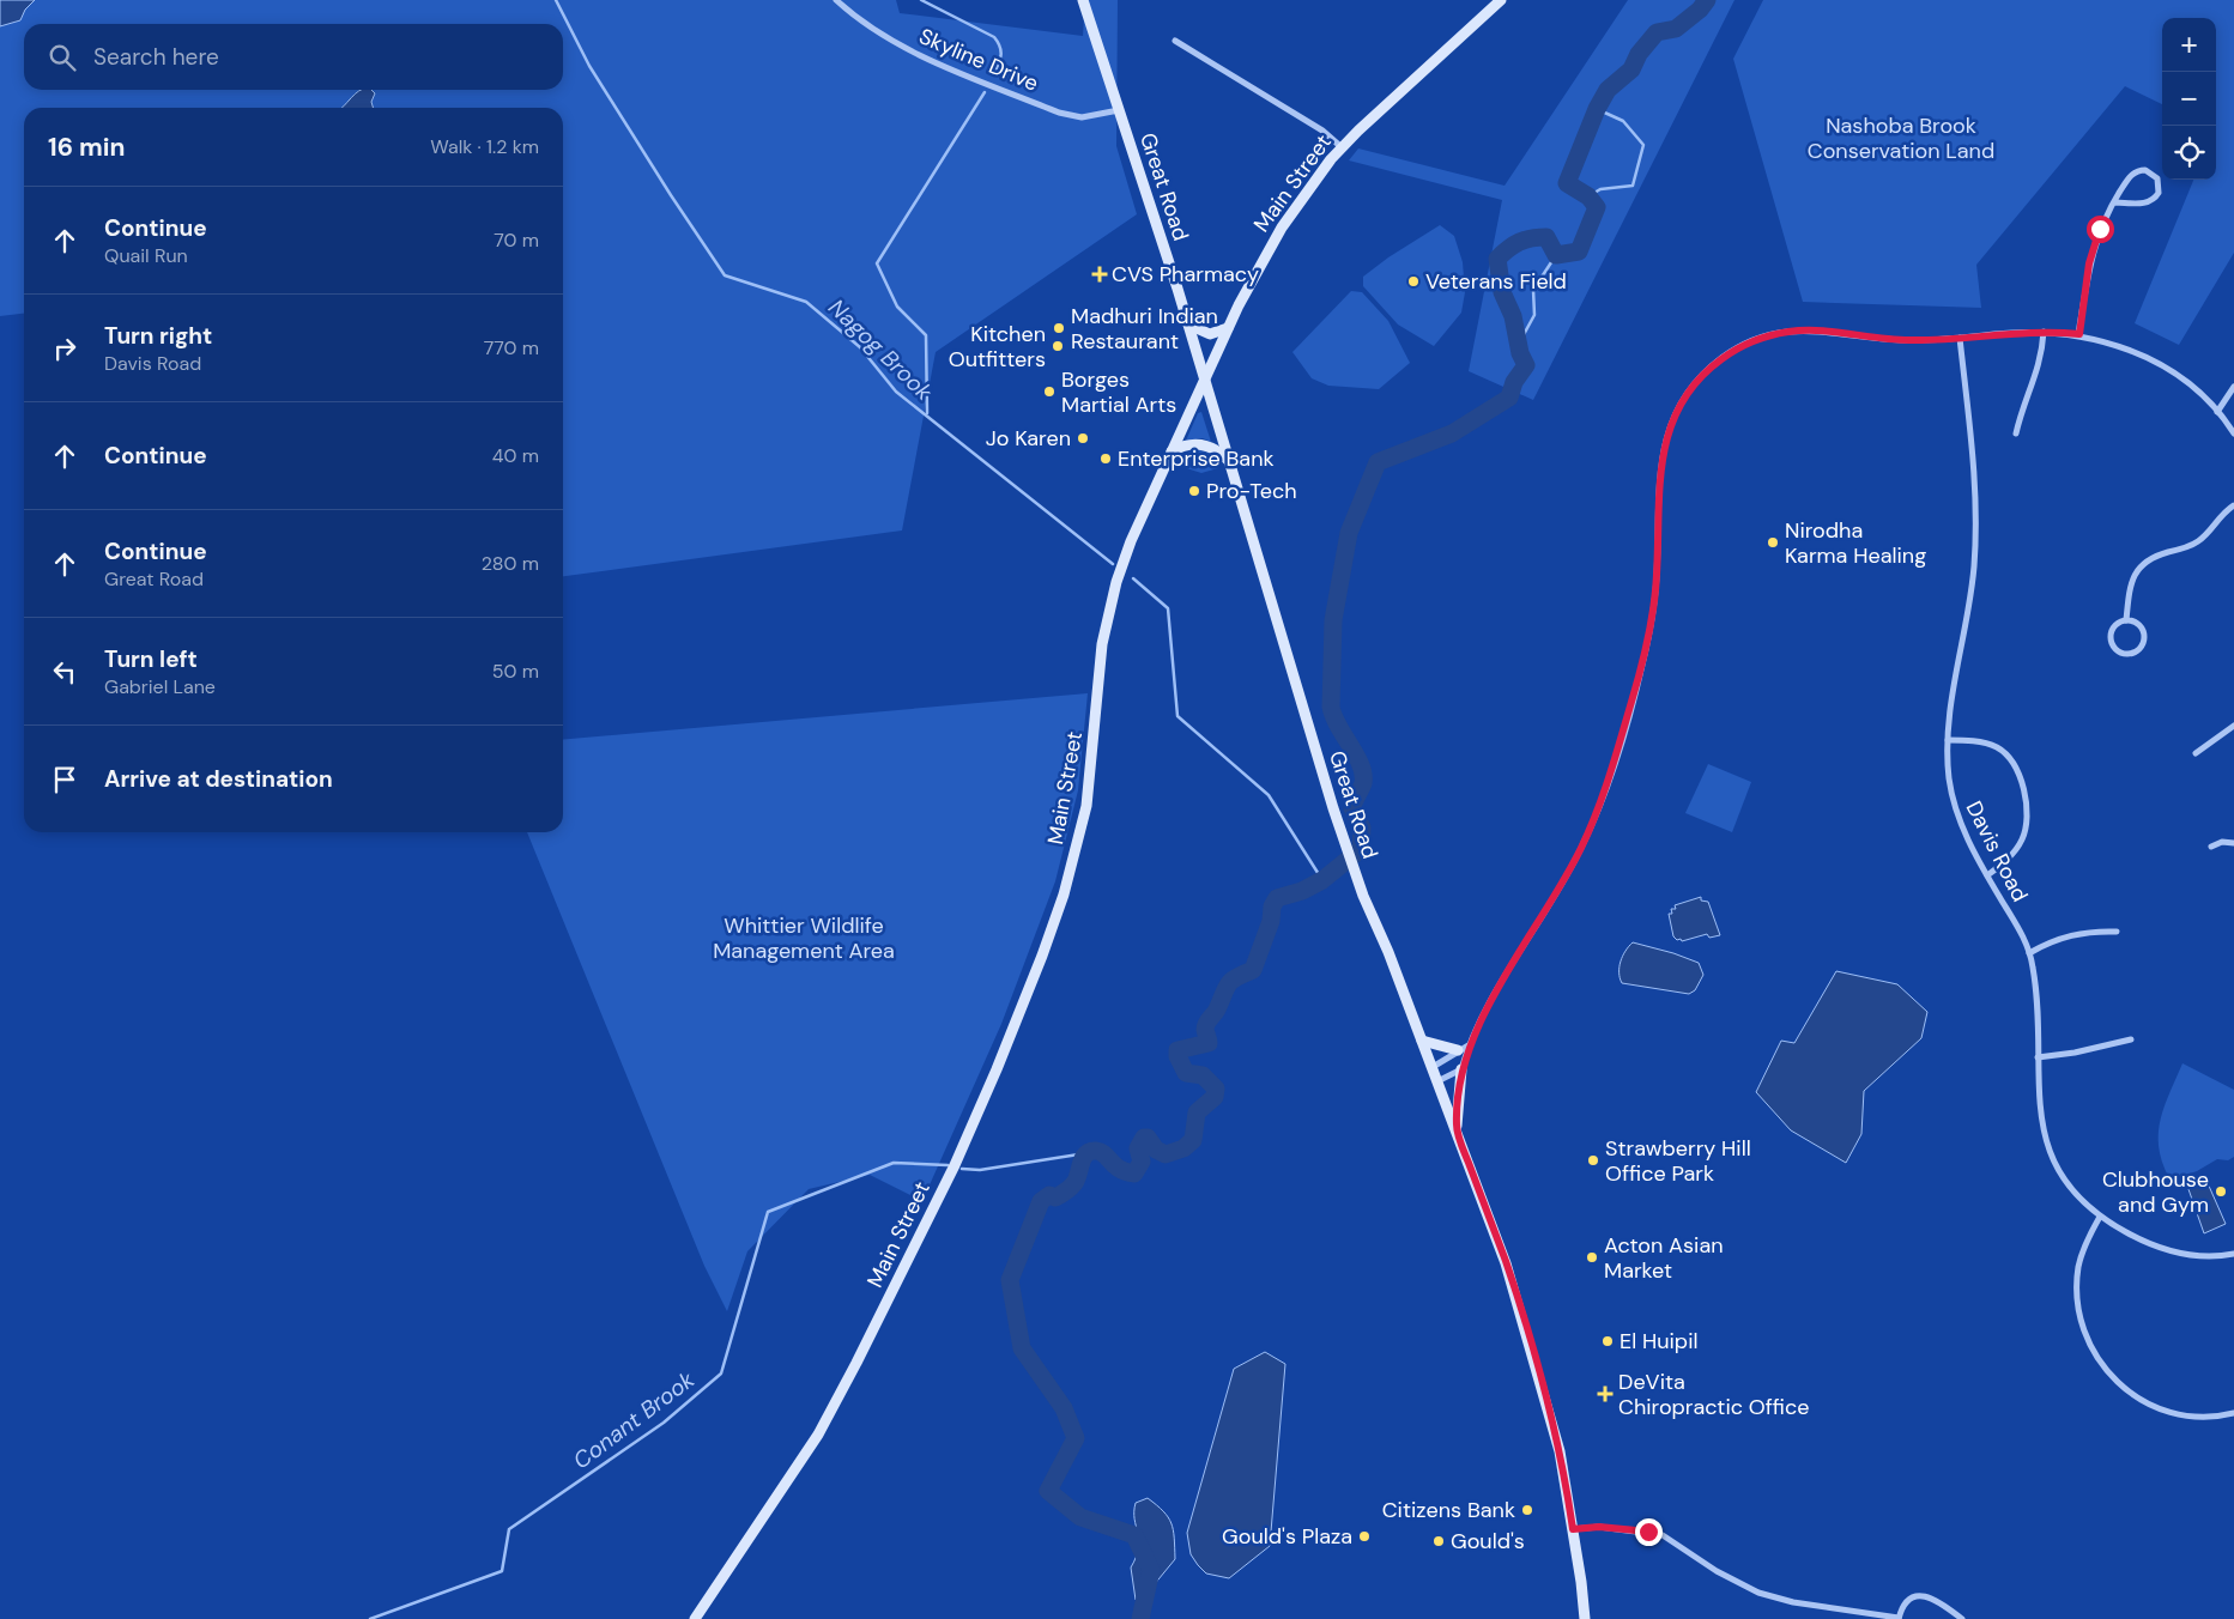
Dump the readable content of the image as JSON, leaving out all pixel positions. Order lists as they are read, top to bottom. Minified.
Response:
{"streets":{"main road":["Main Street","Great Road"],"street":["Skyline Drive","Davis Road"]},"crossings":[["Skyline Drive","Great Road"],["Main Street","Great Road"]],"water":["Nagog Brook","Conant Brook"],"parks":["Nashoba Brook Conservation Land","Whittier Wildlife Management Area"],"places":{"health":["CVS Pharmacy","DeVita Chiropractic Office"],"other":["Veterans Field","Madhuri Indian Restaurant","Kitchen Outfitters","Borges Martial Arts","Jo Karen","Enterprise Bank","Pro-Tech","Nirodha Karma Healing","Strawberry Hill Office Park","Clubhouse and Gym","Acton Asian Market","El Huipil","Citizens Bank","Gould's Plaza","Gould's"]},"page":{"map_buttons":["+","−"],"search":"Search here","heading":["16 min","Walk · 1.2 km"],"list":[["Continue","Quail Run","70 m"],["Turn right","Davis Road","770 m"],["Continue","40 m"],["Continue","Great Road","280 m"],["Turn left","Gabriel Lane","50 m"],"Arrive at destination"]}}
